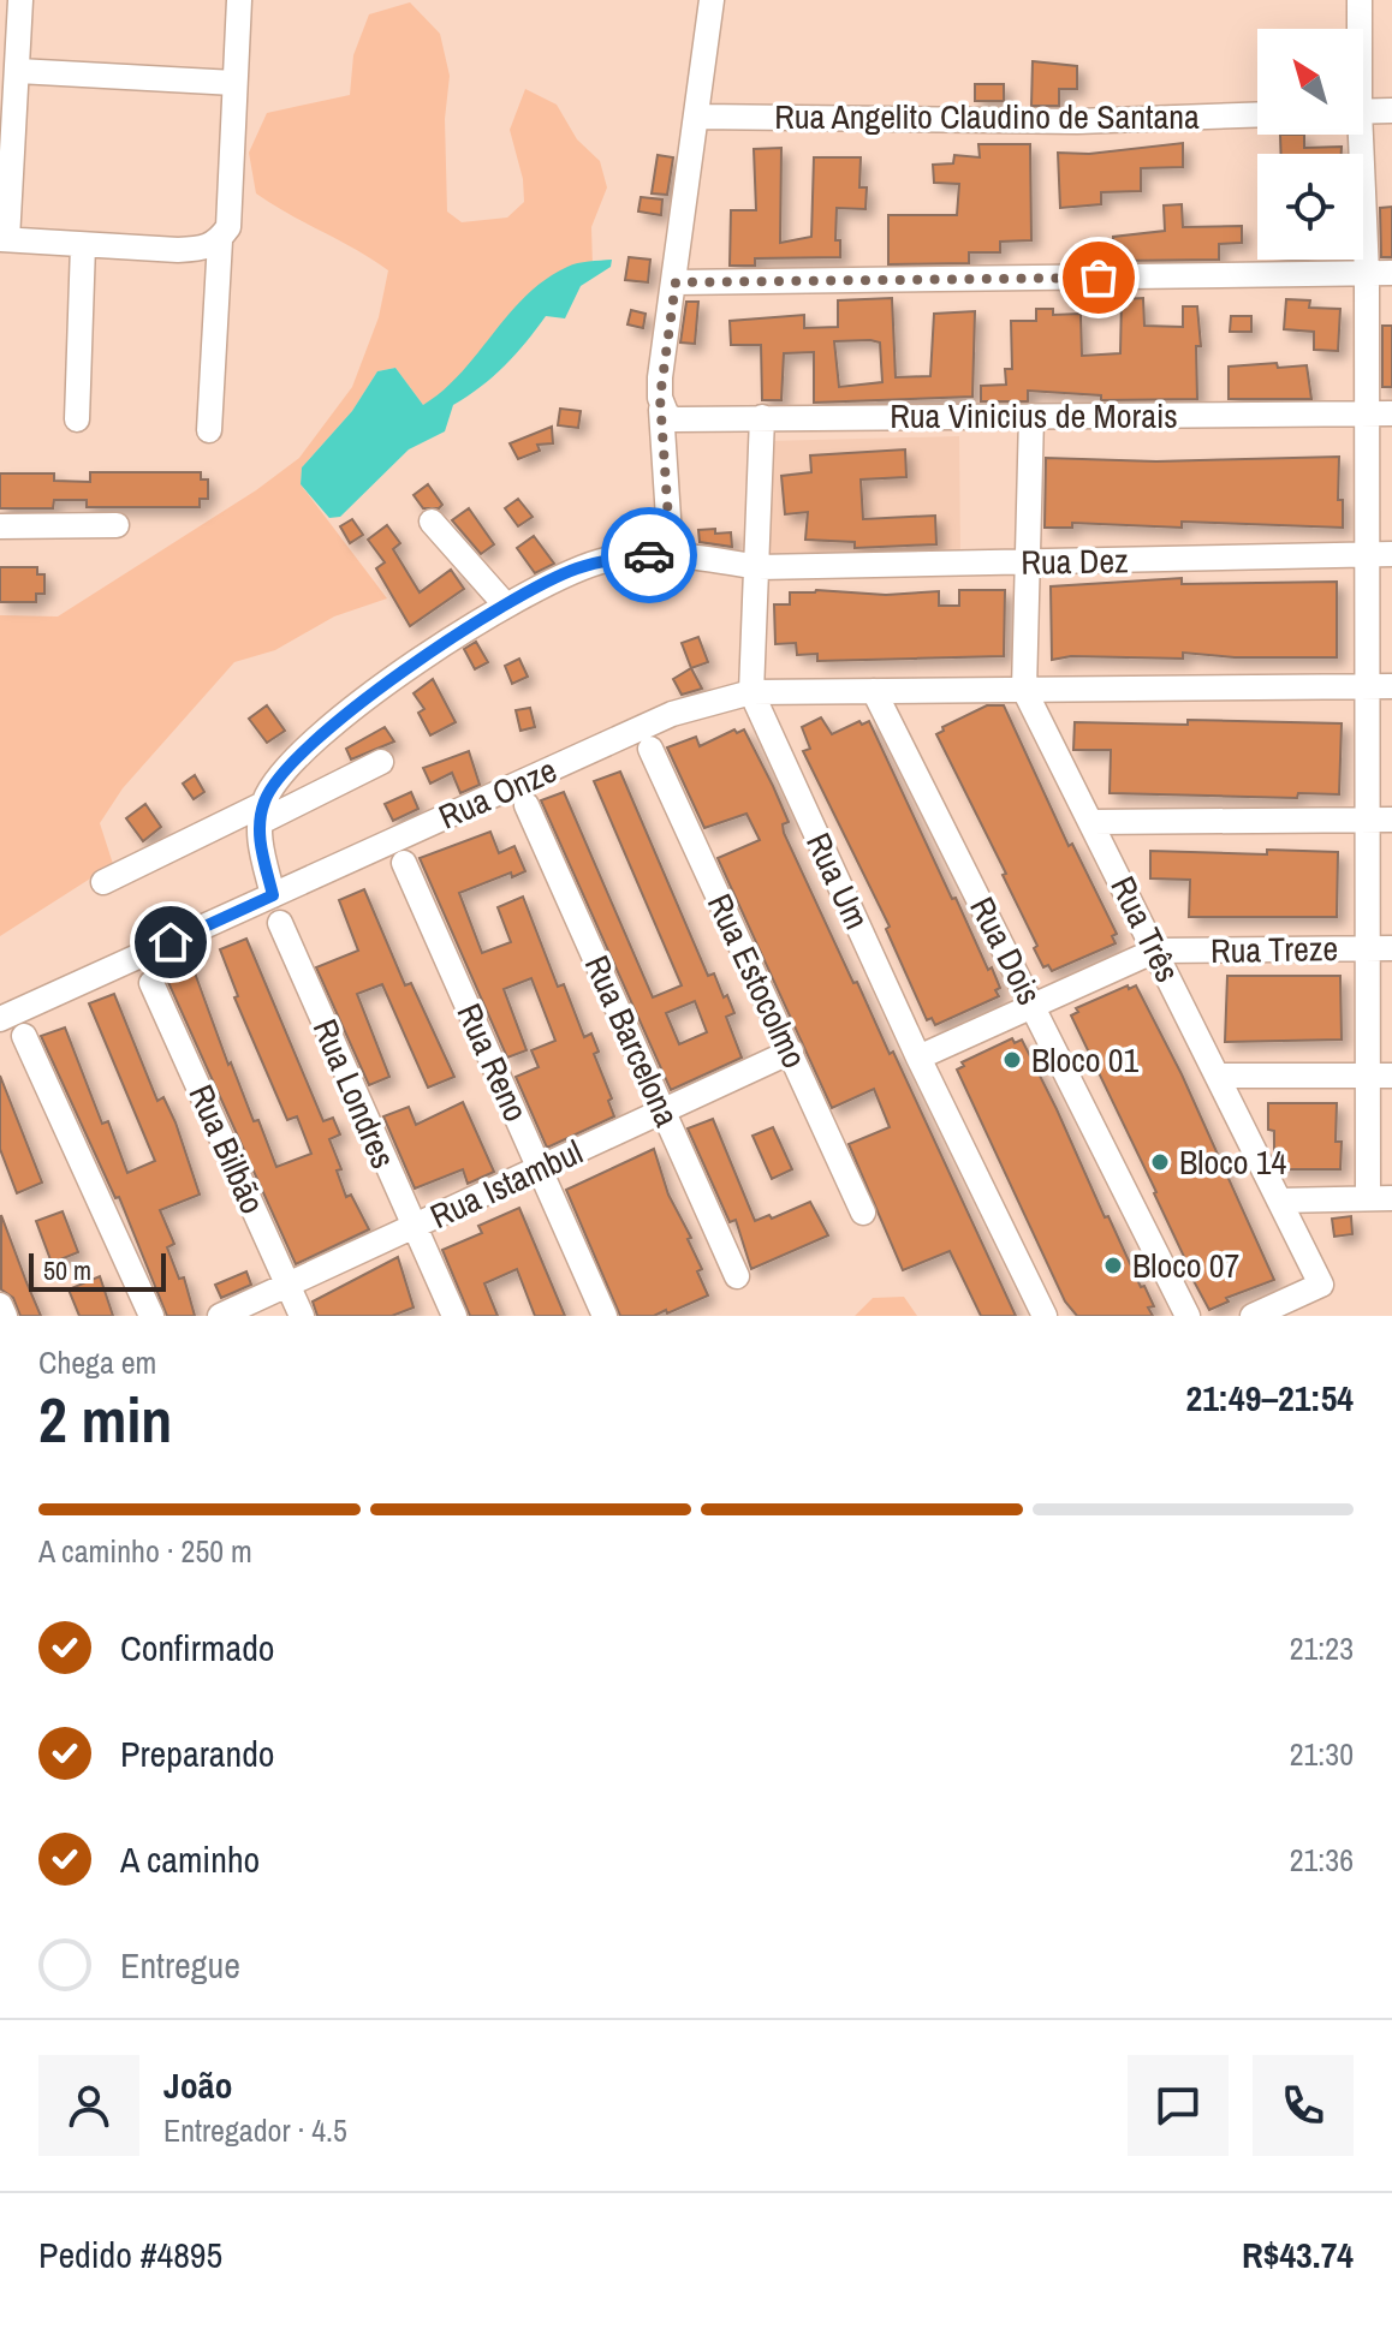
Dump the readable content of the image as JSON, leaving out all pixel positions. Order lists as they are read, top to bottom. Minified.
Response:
{"streets":{"street":["Rua Angelito Claudino de Santana","Rua Vinicius de Morais","Rua Dez","Rua Onze","Rua Um","Rua Três","Rua Treze","Rua Dois","Rua Estocolmo","Rua Barcelona","Rua Reno","Rua Londres","Rua Bilbão","Rua Istambul"]},"crossings":[["Rua Vinicius de Morais","Rua Um"],["Rua Vinicius de Morais","Rua Três"],["Rua Dez","Rua Um"],["Rua Dez","Rua Três"],["Rua Onze","Rua Um"],["Rua Onze","Rua Três"],["Rua Onze","Rua Dois"],["Rua Três","Rua Treze"],["Rua Estocolmo","Rua Istambul"],["Rua Barcelona","Rua Istambul"],["Rua Reno","Rua Istambul"],["Rua Londres","Rua Istambul"],["Rua Bilbão","Rua Istambul"]],"places":["Bloco 01","Bloco 14","Bloco 07"],"scale_bar":"50 m","north":"top left","page":{"scale":"50 m","heading":["2 min","Chega em","21:49–21:54"],"panel":["João","Entregador · 4.5","Pedido #4895","R$43.74"],"bar":"A caminho · 250 m","list":[["Confirmado","21:23"],["Preparando","21:30"],["A caminho","21:36"],"Entregue"]}}
